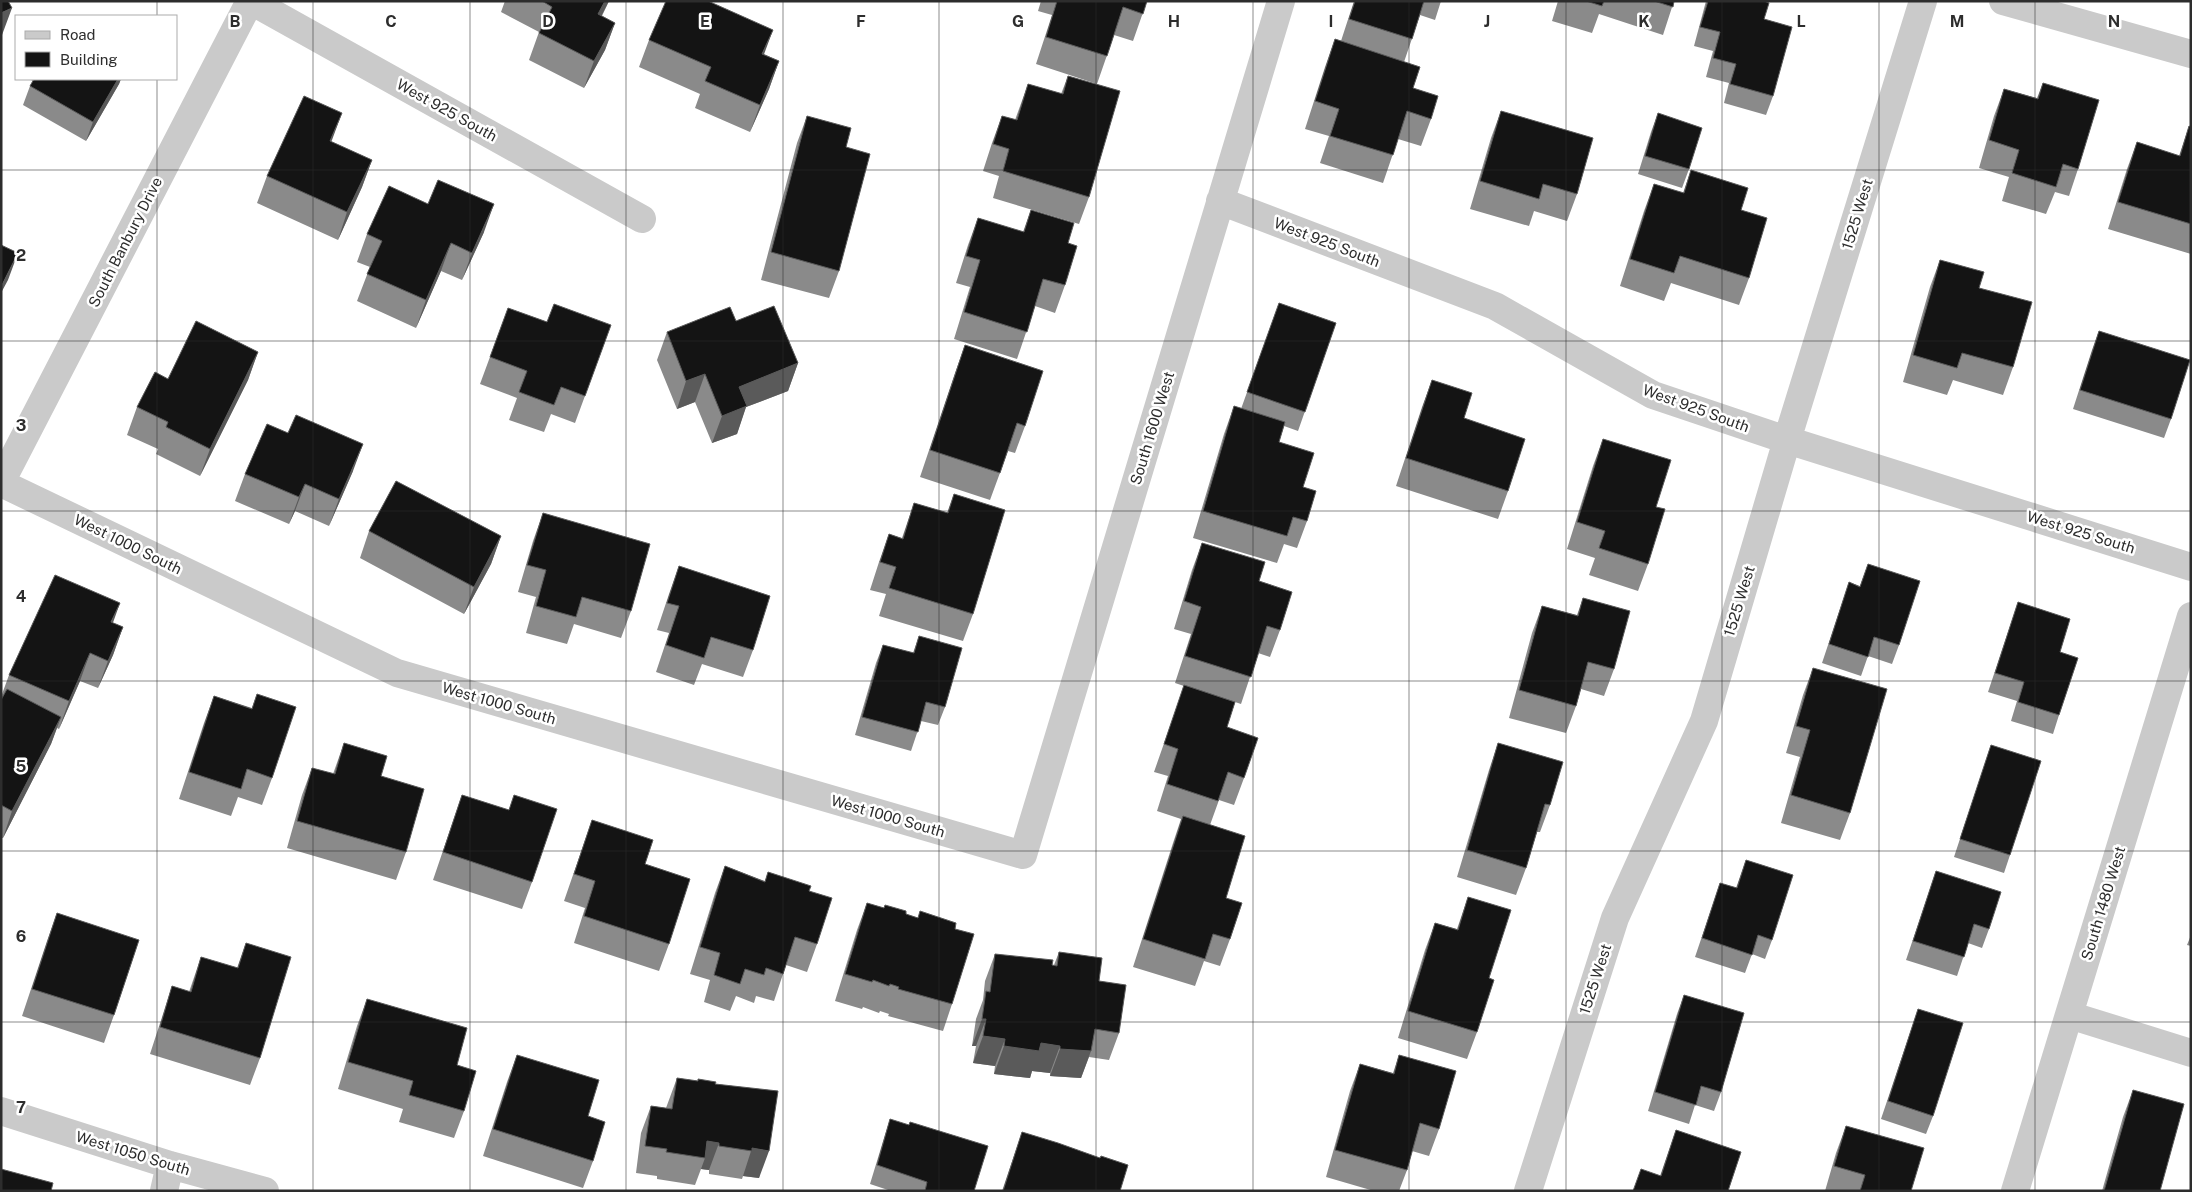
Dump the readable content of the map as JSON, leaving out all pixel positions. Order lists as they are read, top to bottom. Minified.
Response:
{"streets":{"street":["West 925 South","1525 West","South Banbury Drive","South 1600 West","West 1000 South","South 1480 West","West 1050 South"]},"crossings":[["West 925 South","1525 West"],["West 925 South","South Banbury Drive"],["West 925 South","South 1600 West"],["South Banbury Drive","West 1000 South"],["South 1600 West","West 1000 South"]],"legend":["Road","Building"],"grid":{"columns":["B","C","D","E","F","G","H","I","J","K","L","M","N"],"rows":["2","3","4","5","6","7"]}}
